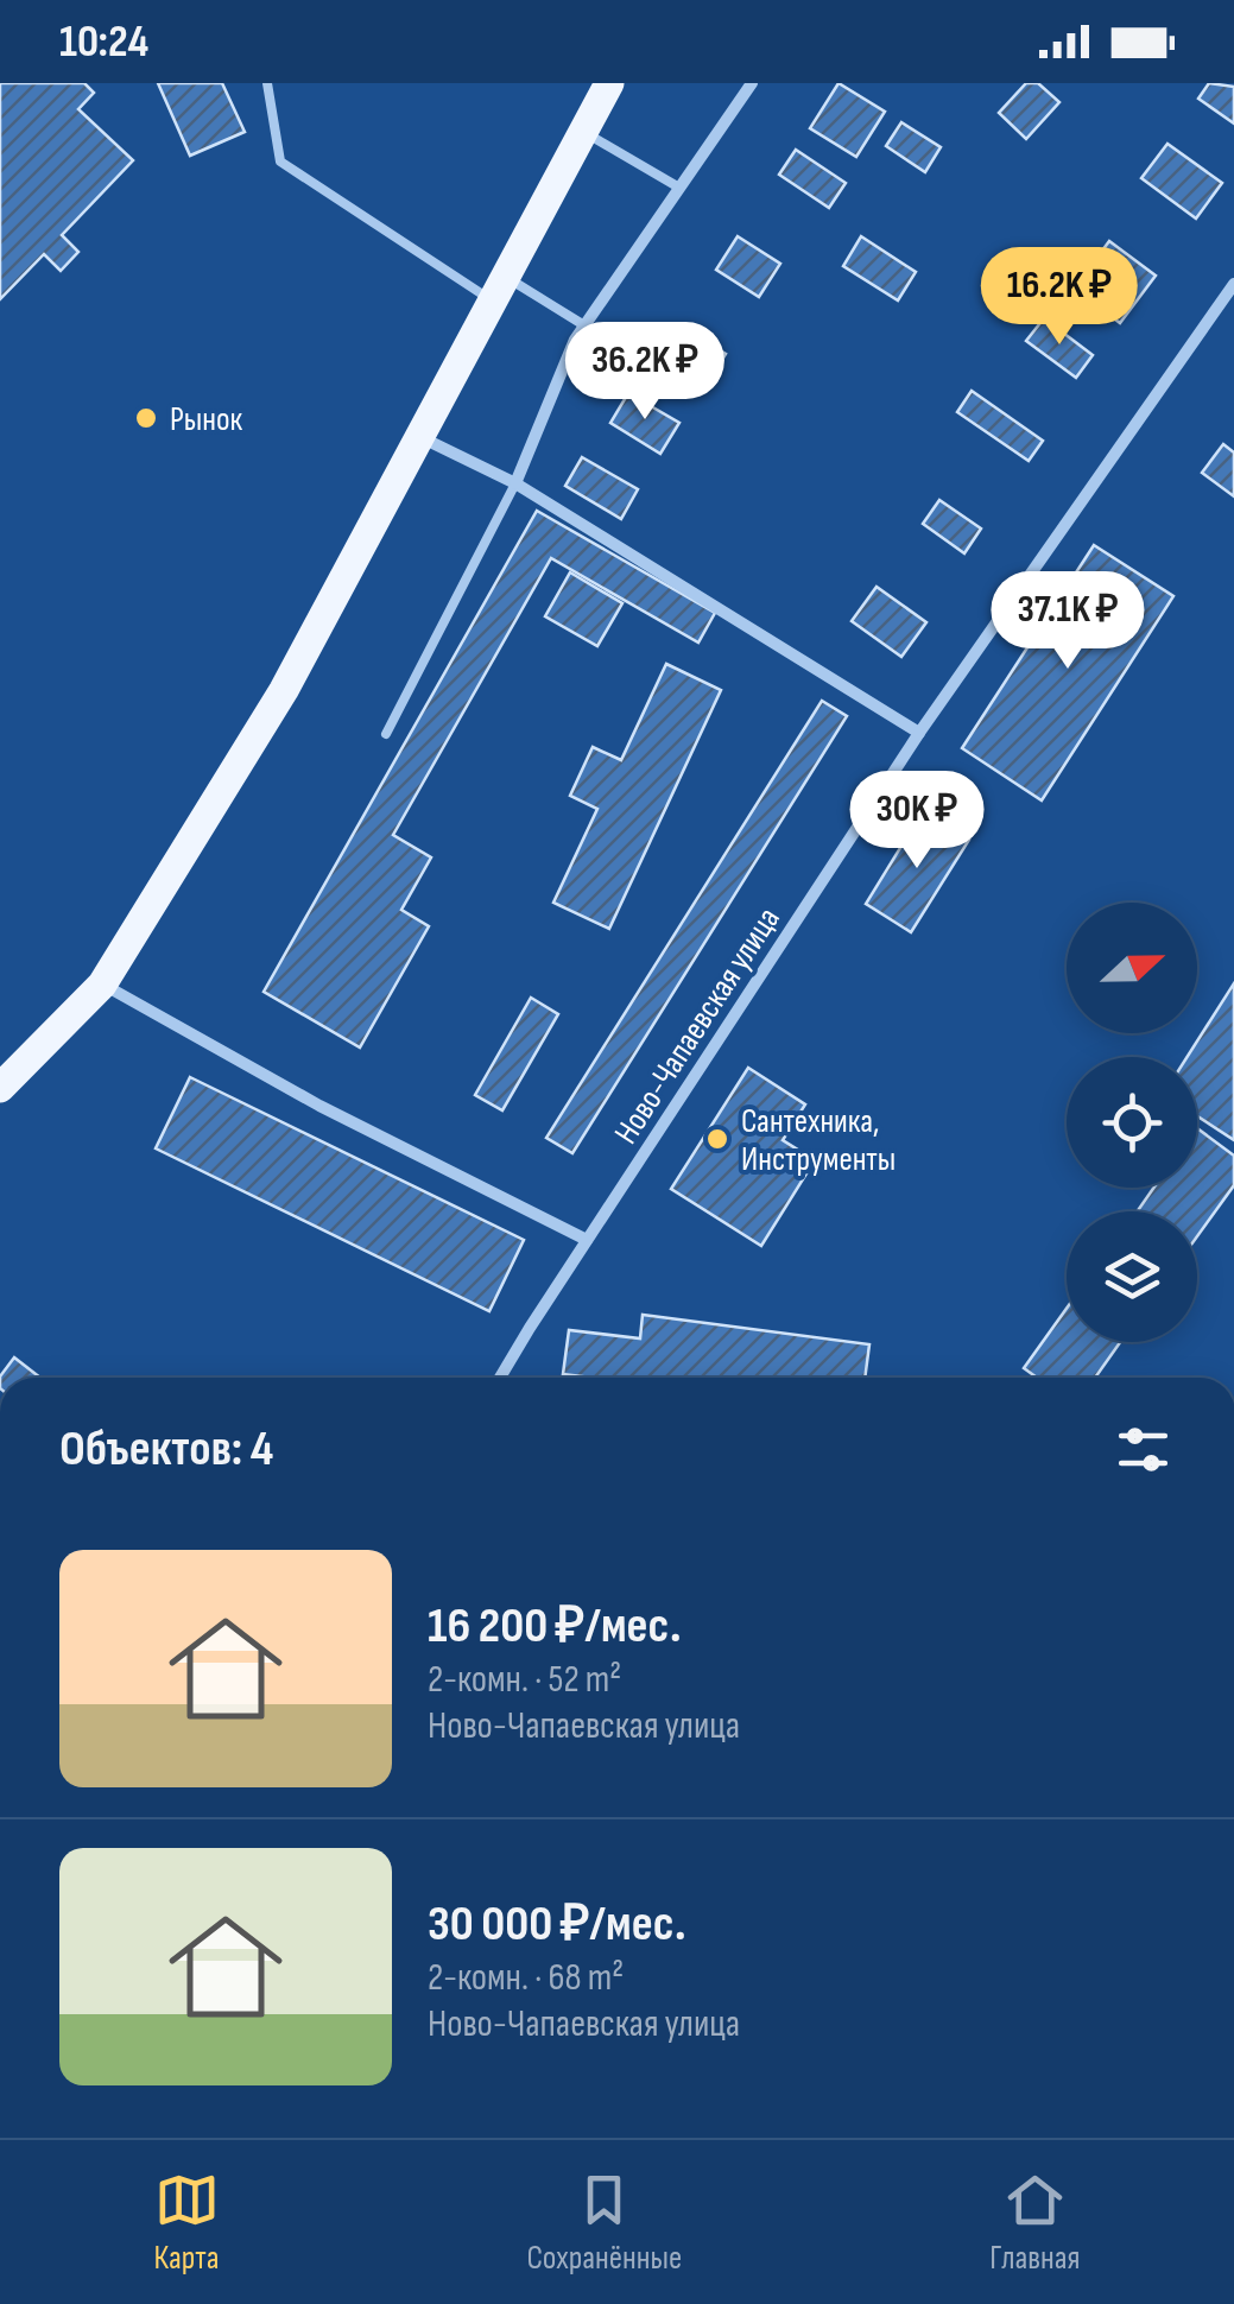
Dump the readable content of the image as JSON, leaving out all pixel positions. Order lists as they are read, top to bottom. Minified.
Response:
{"streets":{"street":["Ново-Чапаевская улица"]},"places":["Рынок","Сантехника, Инструменты"],"north":"right","page":{"status":"10:24","price":["16.2K ₽","36.2K ₽","37.1K ₽","30K ₽"],"heading":"Объектов: 4","list":[{"name":"16 200 ₽/мес.","note":"2-комн. · 52 m² · Ново-Чапаевская улица"},{"name":"30 000 ₽/мес.","note":"2-комн. · 68 m² · Ново-Чапаевская улица"}],"tabs":["Карта","Сохранённые","Главная"]}}
